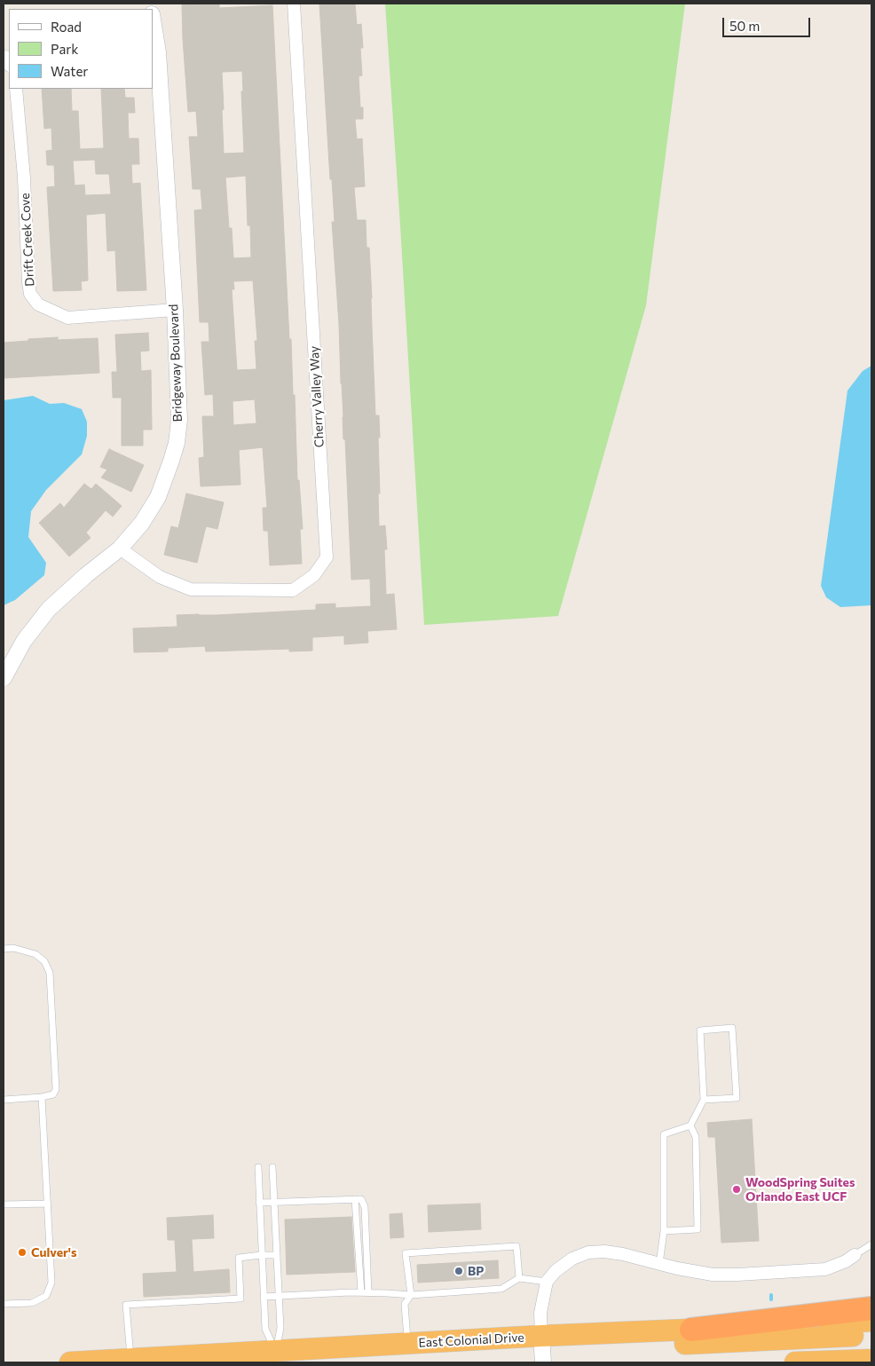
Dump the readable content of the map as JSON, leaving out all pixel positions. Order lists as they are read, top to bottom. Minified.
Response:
{"streets":{"highway":["East Colonial Drive"],"street":["Drift Creek Cove","Bridgeway Boulevard","Cherry Valley Way"]},"crossings":[["Drift Creek Cove","Bridgeway Boulevard"],["Bridgeway Boulevard","Cherry Valley Way"]],"places":["WoodSpring Suites Orlando East UCF","Culver's","BP"],"legend":["Road","Park","Water"],"scale_bar":"50 m"}
